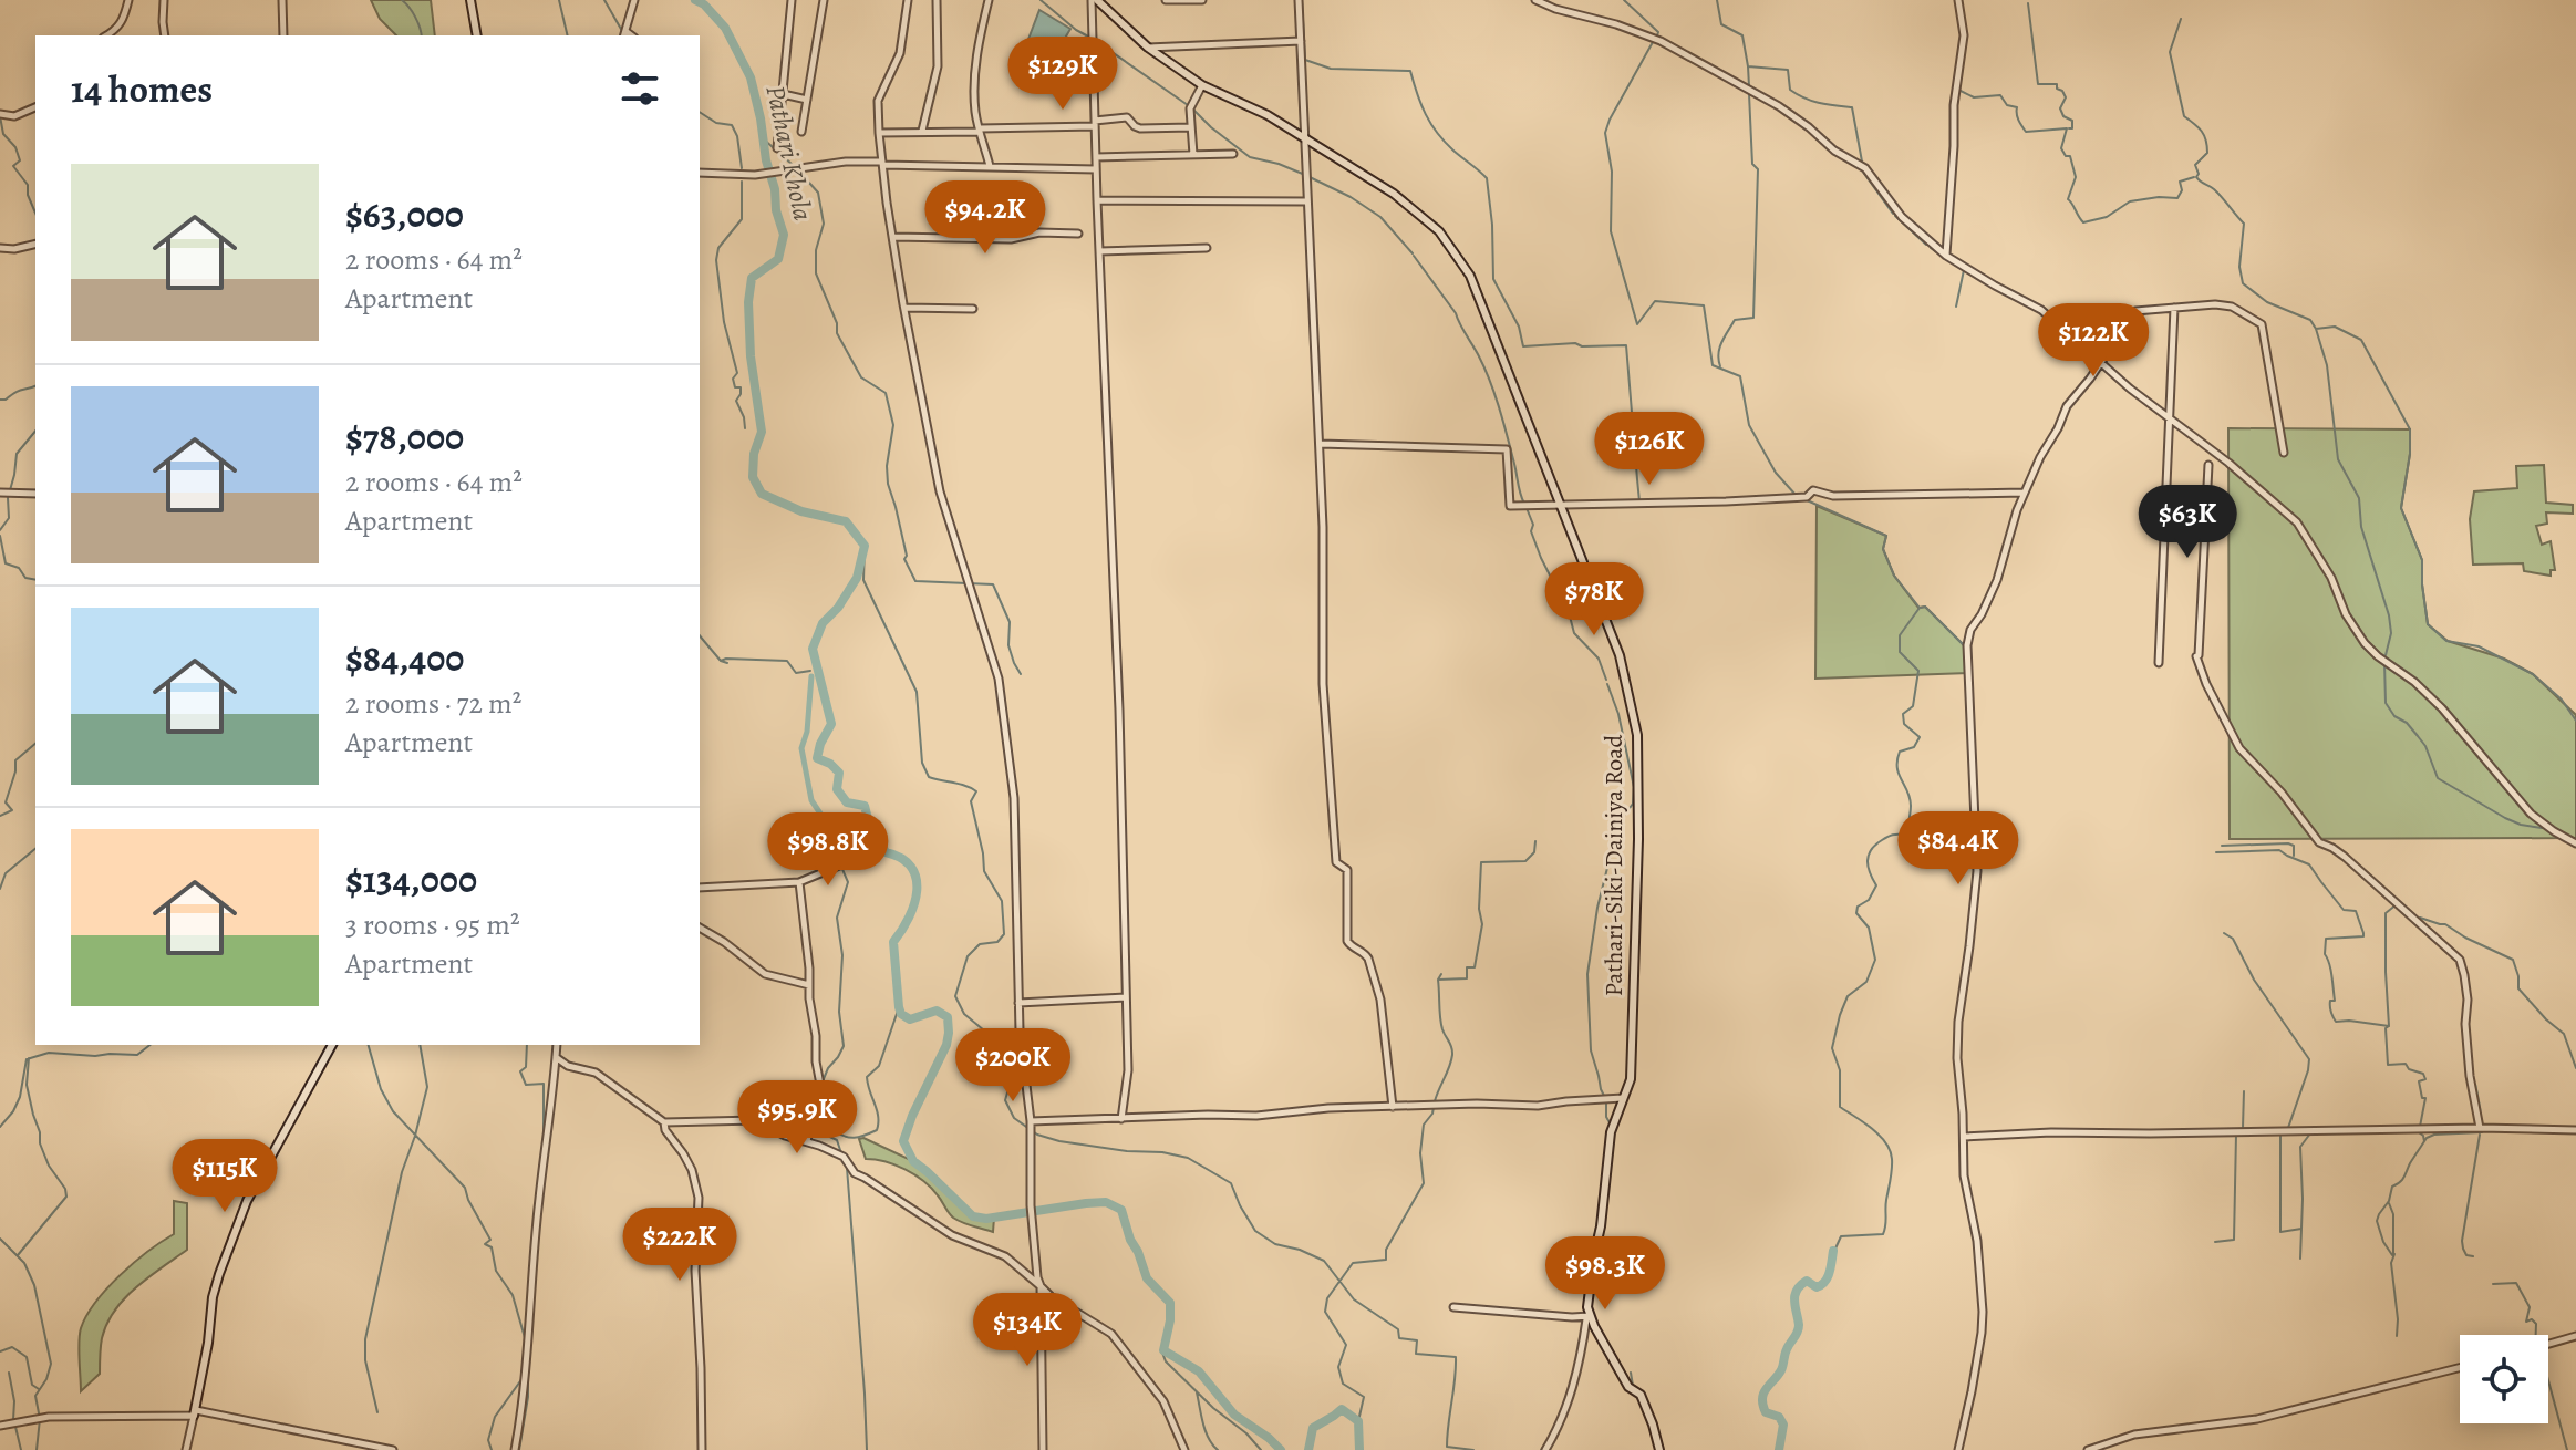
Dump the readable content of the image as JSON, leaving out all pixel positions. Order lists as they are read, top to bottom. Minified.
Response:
{"streets":{"main road":["Pathari-Siki-Dainiya Road"]},"water":["Pathari Khola"],"page":{"heading":"14 homes","price":["$129K","$94.2K","$122K","$126K","$63K","$78K","$84.4K","$98.8K","$200K","$95.9K","$115K","$222K","$98.3K","$134K"],"list":[{"name":"$63,000","note":"2 rooms · 64 m² · Apartment"},{"name":"$78,000","note":"2 rooms · 64 m² · Apartment"},{"name":"$84,400","note":"2 rooms · 72 m² · Apartment"},{"name":"$134,000","note":"3 rooms · 95 m² · Apartment"}]}}
